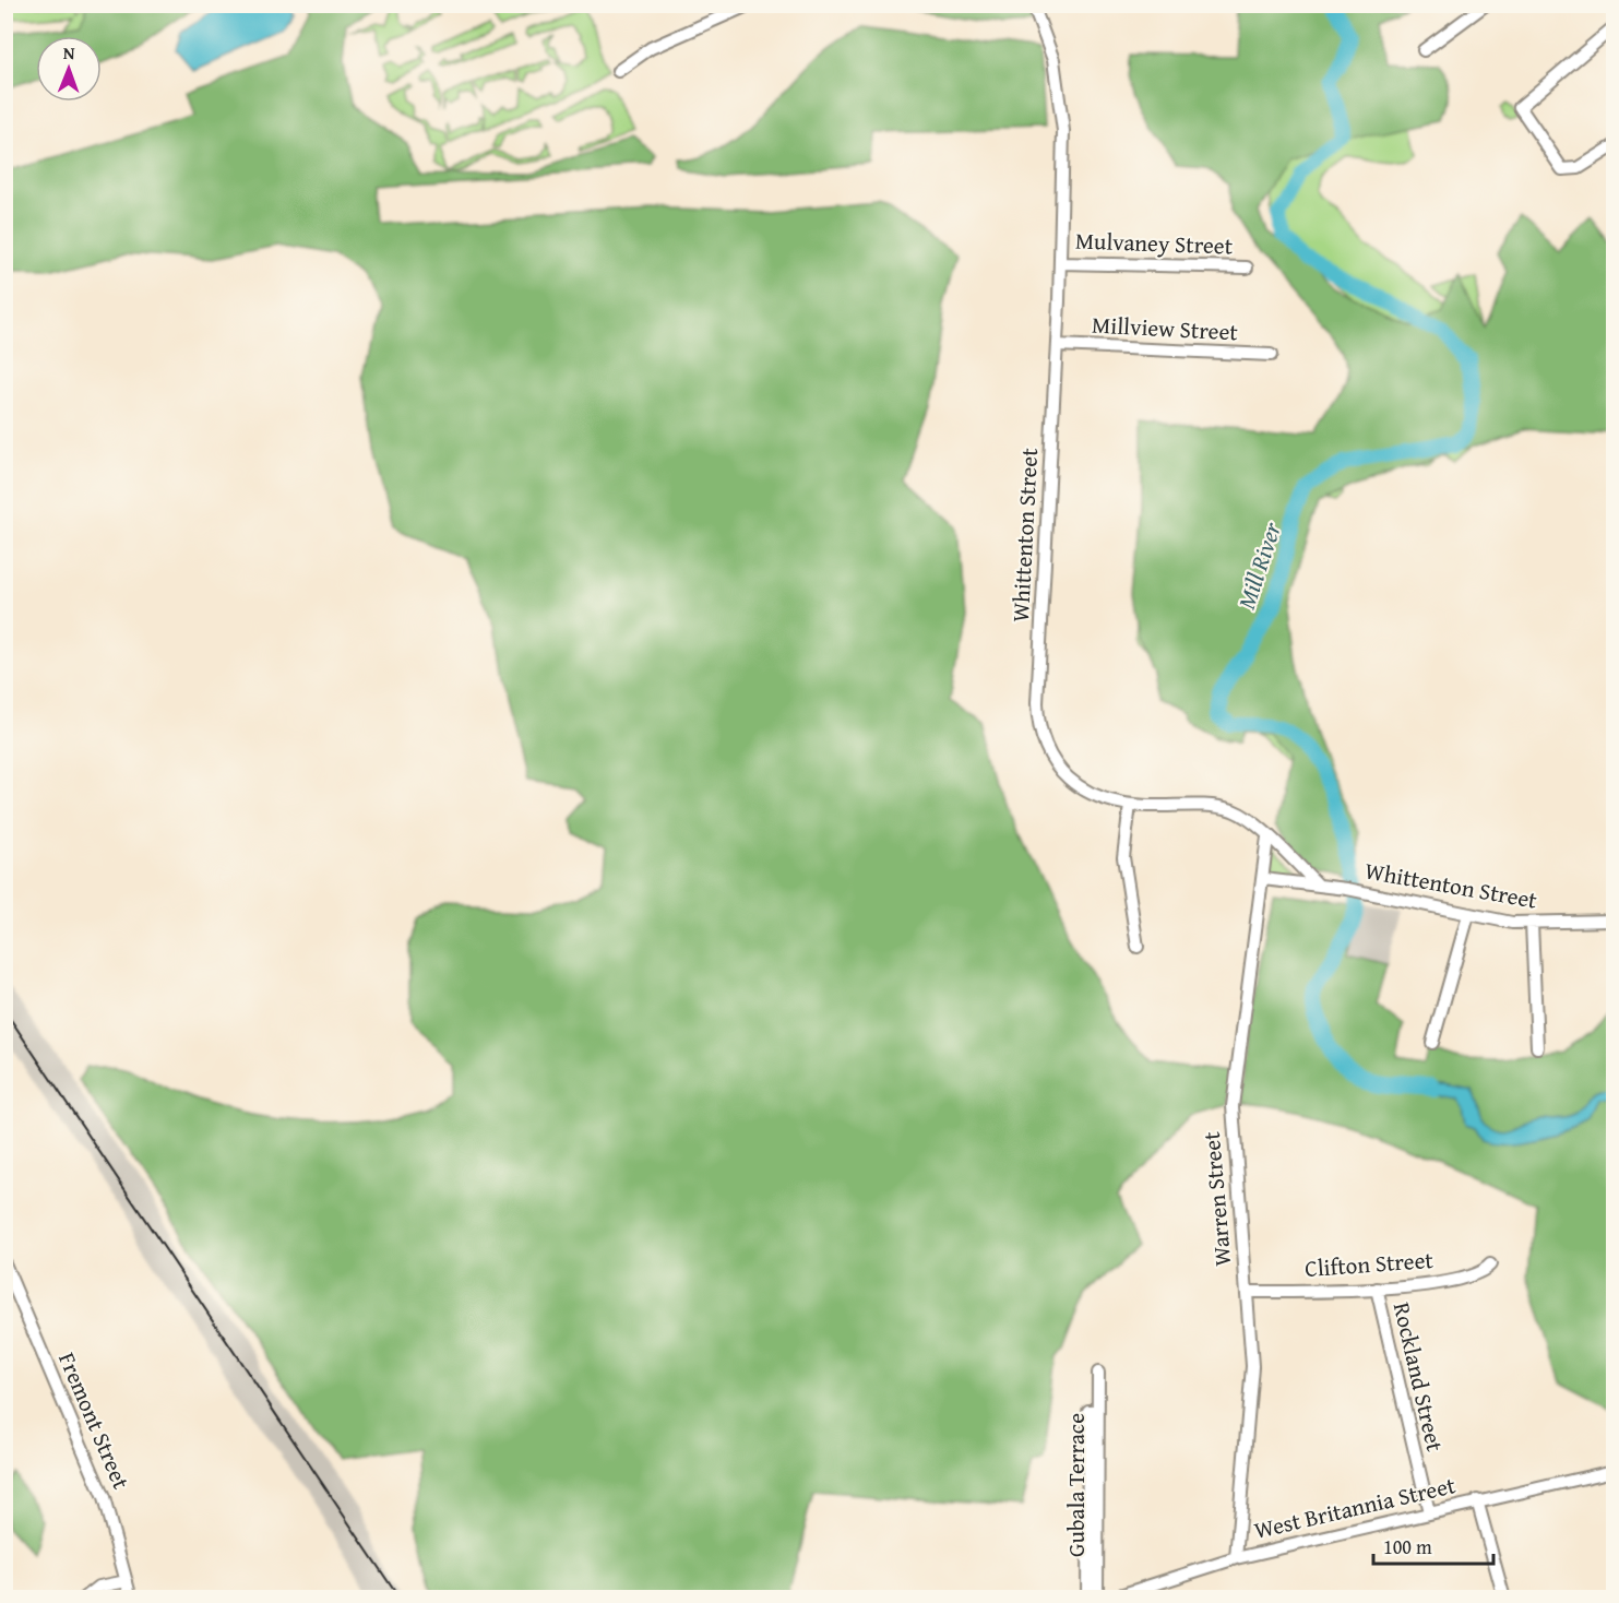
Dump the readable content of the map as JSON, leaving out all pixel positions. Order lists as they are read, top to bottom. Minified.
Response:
{"streets":{"street":["Mulvaney Street","Millview Street","Whittenton Street","Warren Street","Clifton Street","Rockland Street","Fremont Street","Gubala Terrace","West Britannia Street"]},"crossings":[["Mulvaney Street","Whittenton Street"],["Millview Street","Whittenton Street"],["Whittenton Street","Warren Street"],["Warren Street","Clifton Street"],["Warren Street","West Britannia Street"],["Clifton Street","Rockland Street"],["Rockland Street","West Britannia Street"]],"water":["Mill River"],"scale_bar":"100 m","north":"top"}
